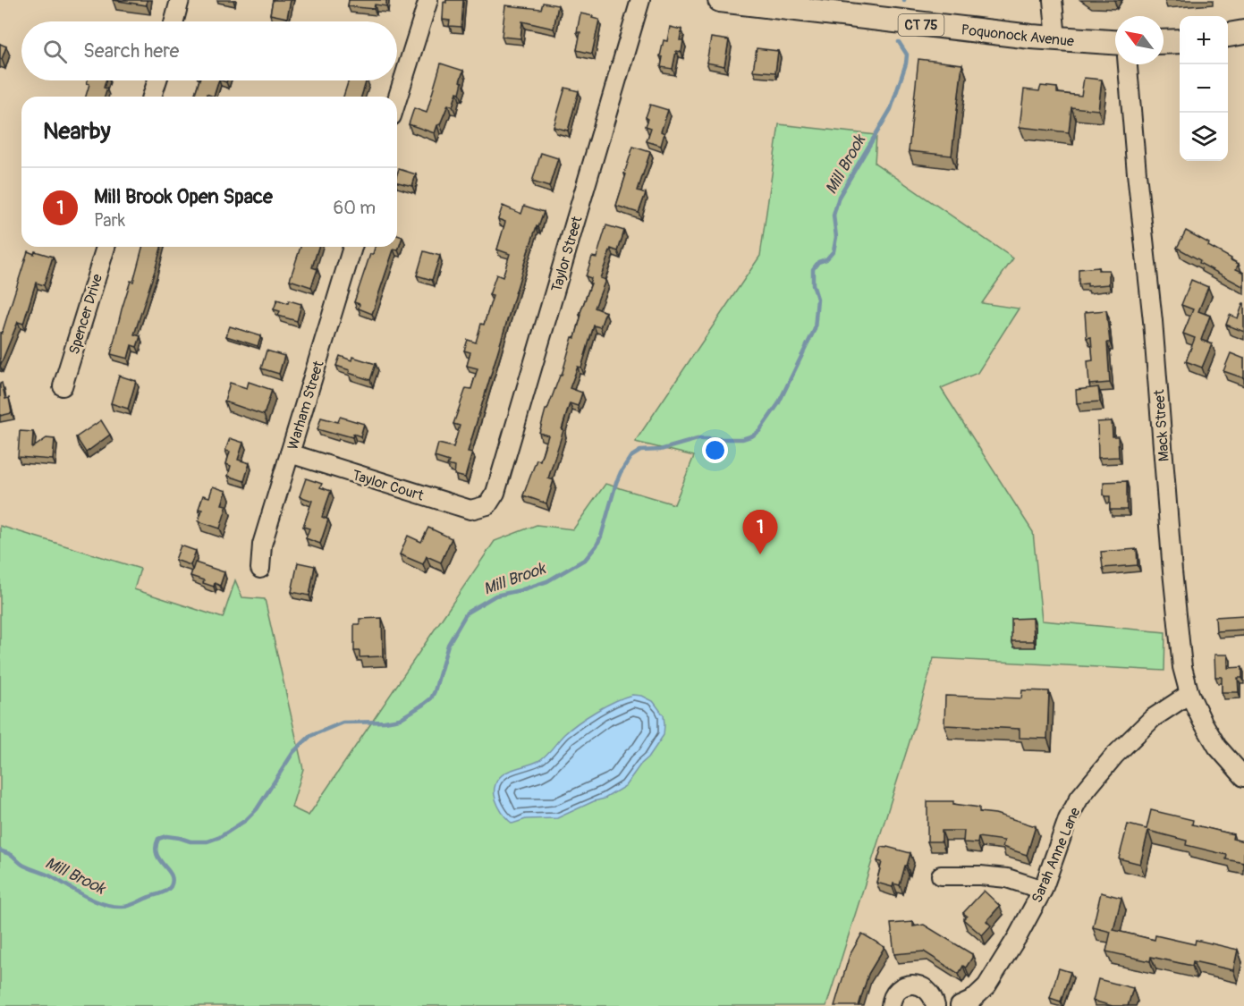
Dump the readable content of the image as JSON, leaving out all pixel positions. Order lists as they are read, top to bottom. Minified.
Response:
{"streets":{"main road":["CT 75","Poquonock Avenue"],"street":["Taylor Street","Spencer Drive","Warham Street","Mack Street","Taylor Court","Sarah Anne Lane"]},"crossings":[["Taylor Street","Taylor Court"],["Warham Street","Taylor Court"],["Mack Street","Sarah Anne Lane"]],"water":["Mill Brook"],"north":"top left","page":{"map_buttons":["+","−"],"search":"Search here","heading":"Nearby","list":[{"mark":"1","name":"Mill Brook Open Space","note":"Park","value":"60 m"}],"pins":"1"}}
